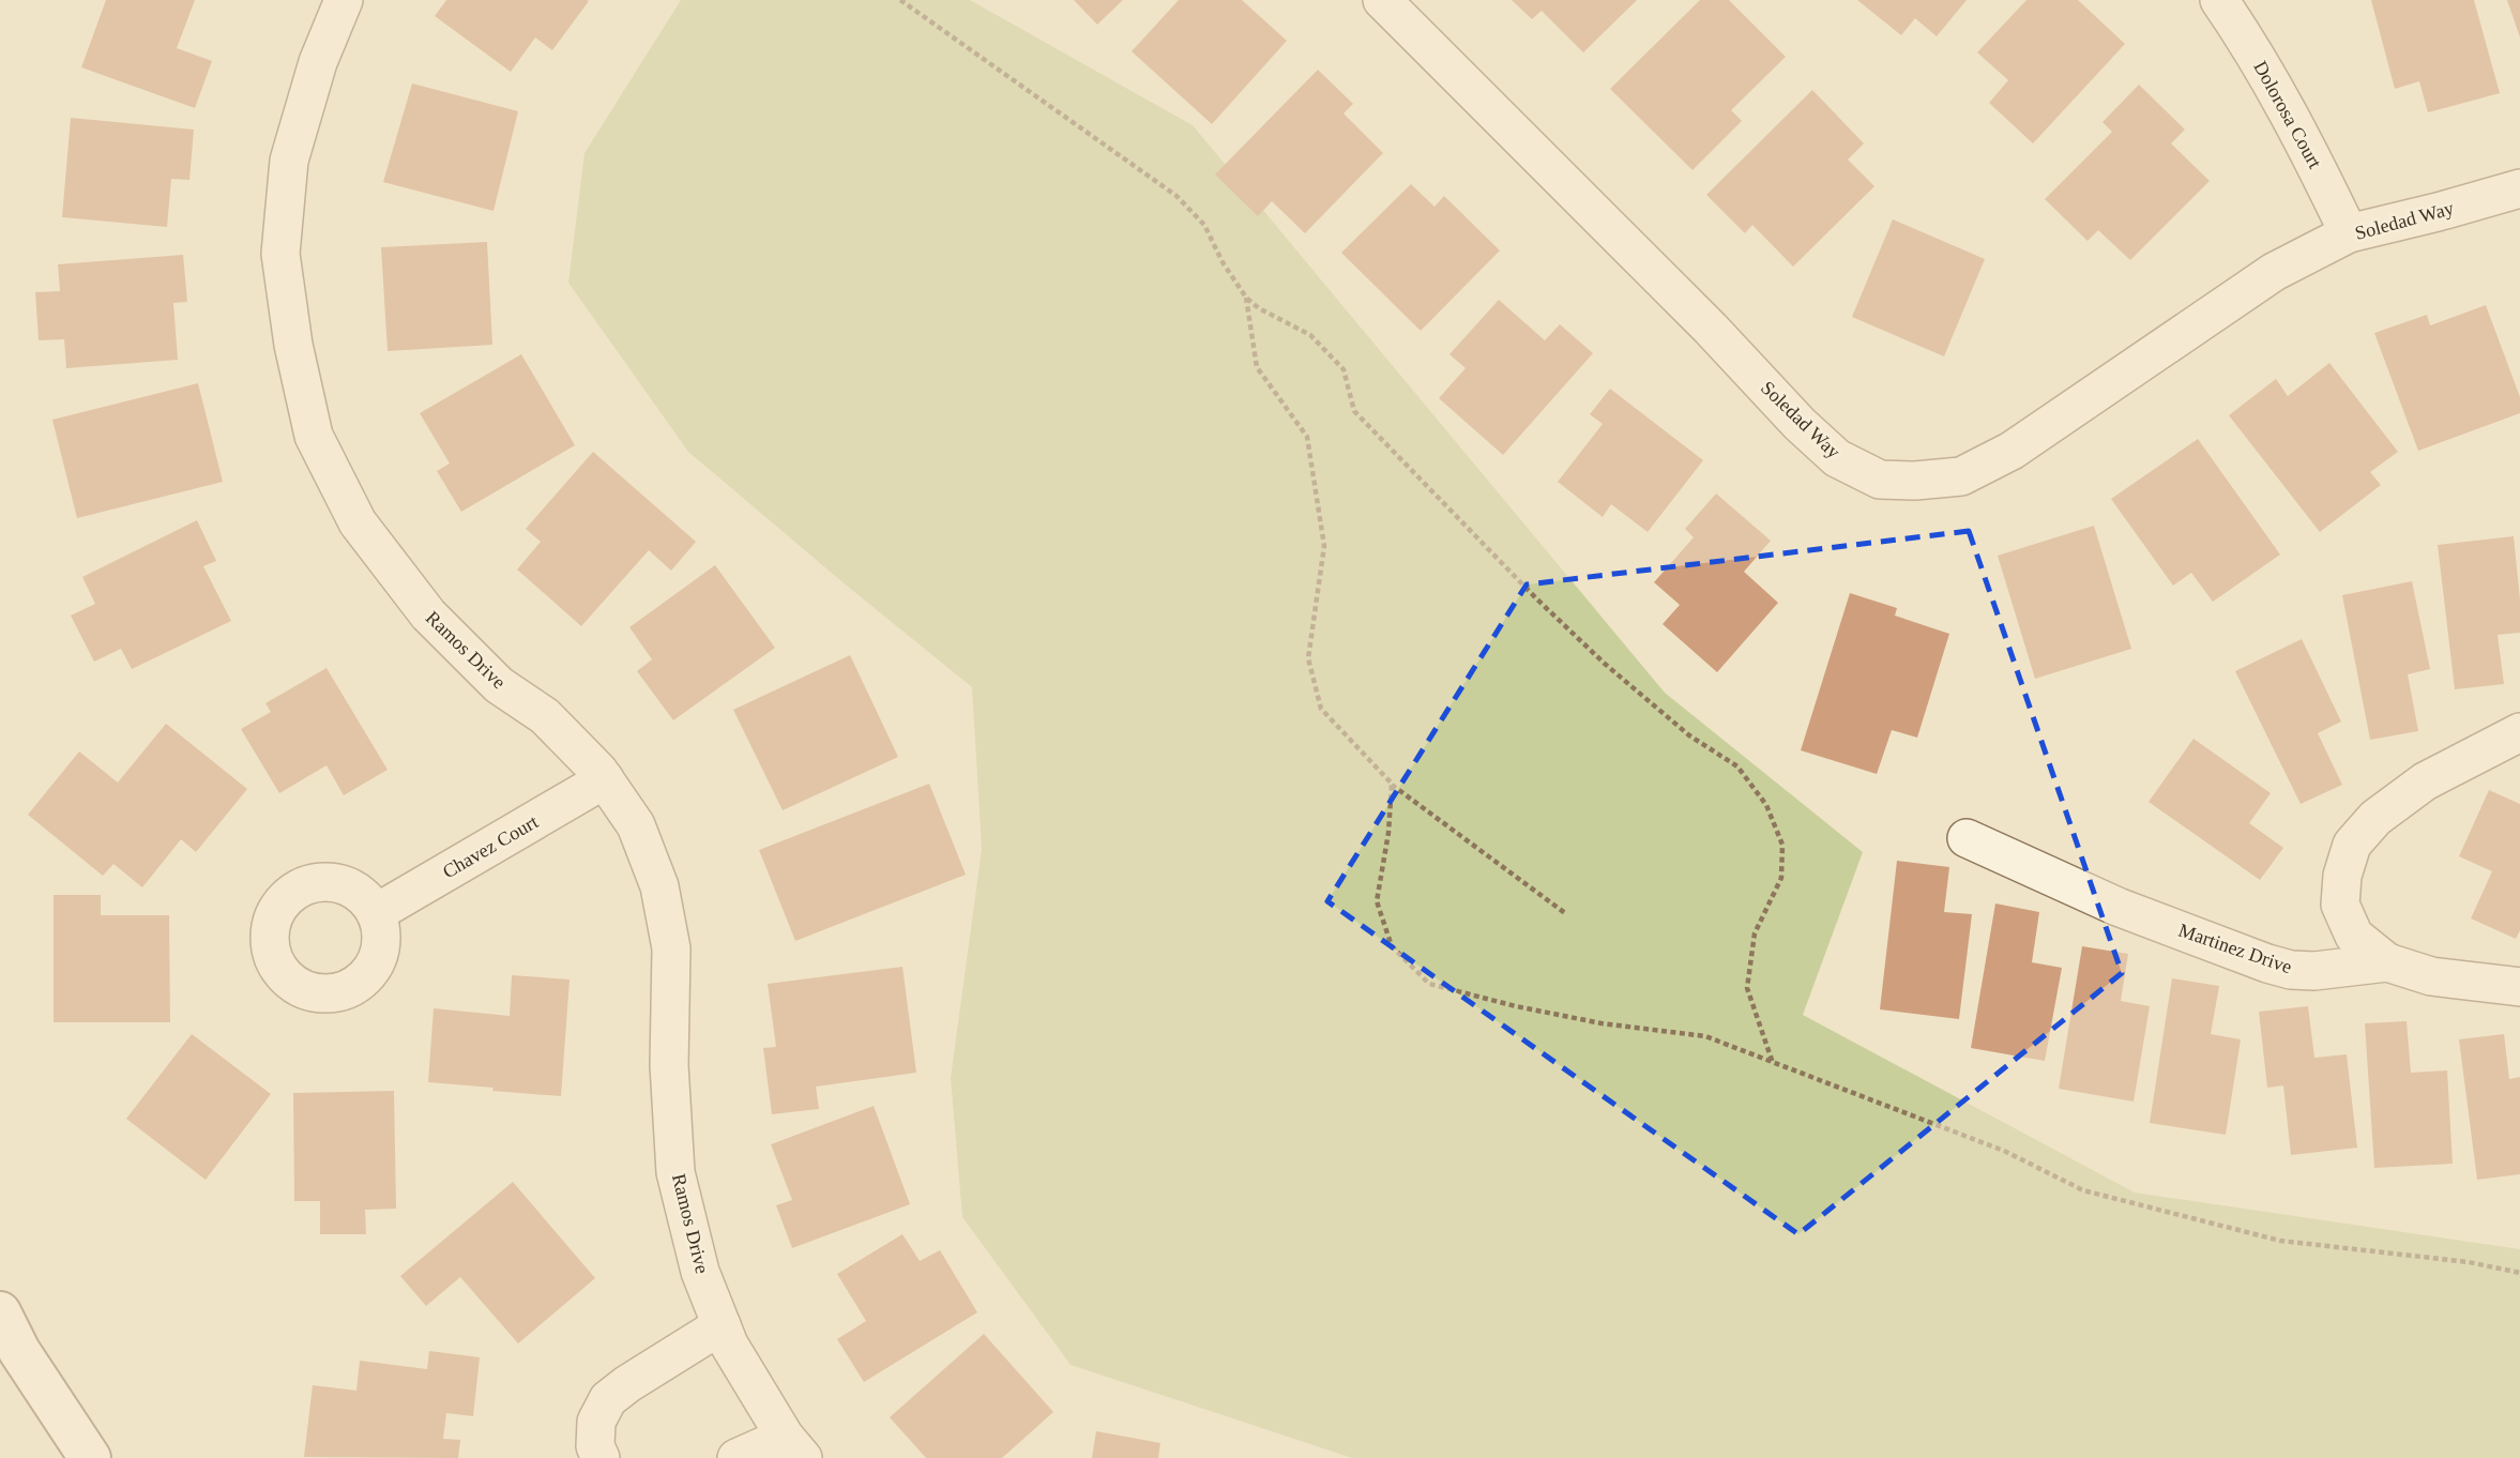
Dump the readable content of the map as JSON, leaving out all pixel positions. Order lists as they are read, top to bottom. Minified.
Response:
{"streets":{"street":["Dolorosa Court","Soledad Way","Ramos Drive","Chavez Court","Martinez Drive"]},"crossings":[["Dolorosa Court","Soledad Way"],["Ramos Drive","Chavez Court"]]}
